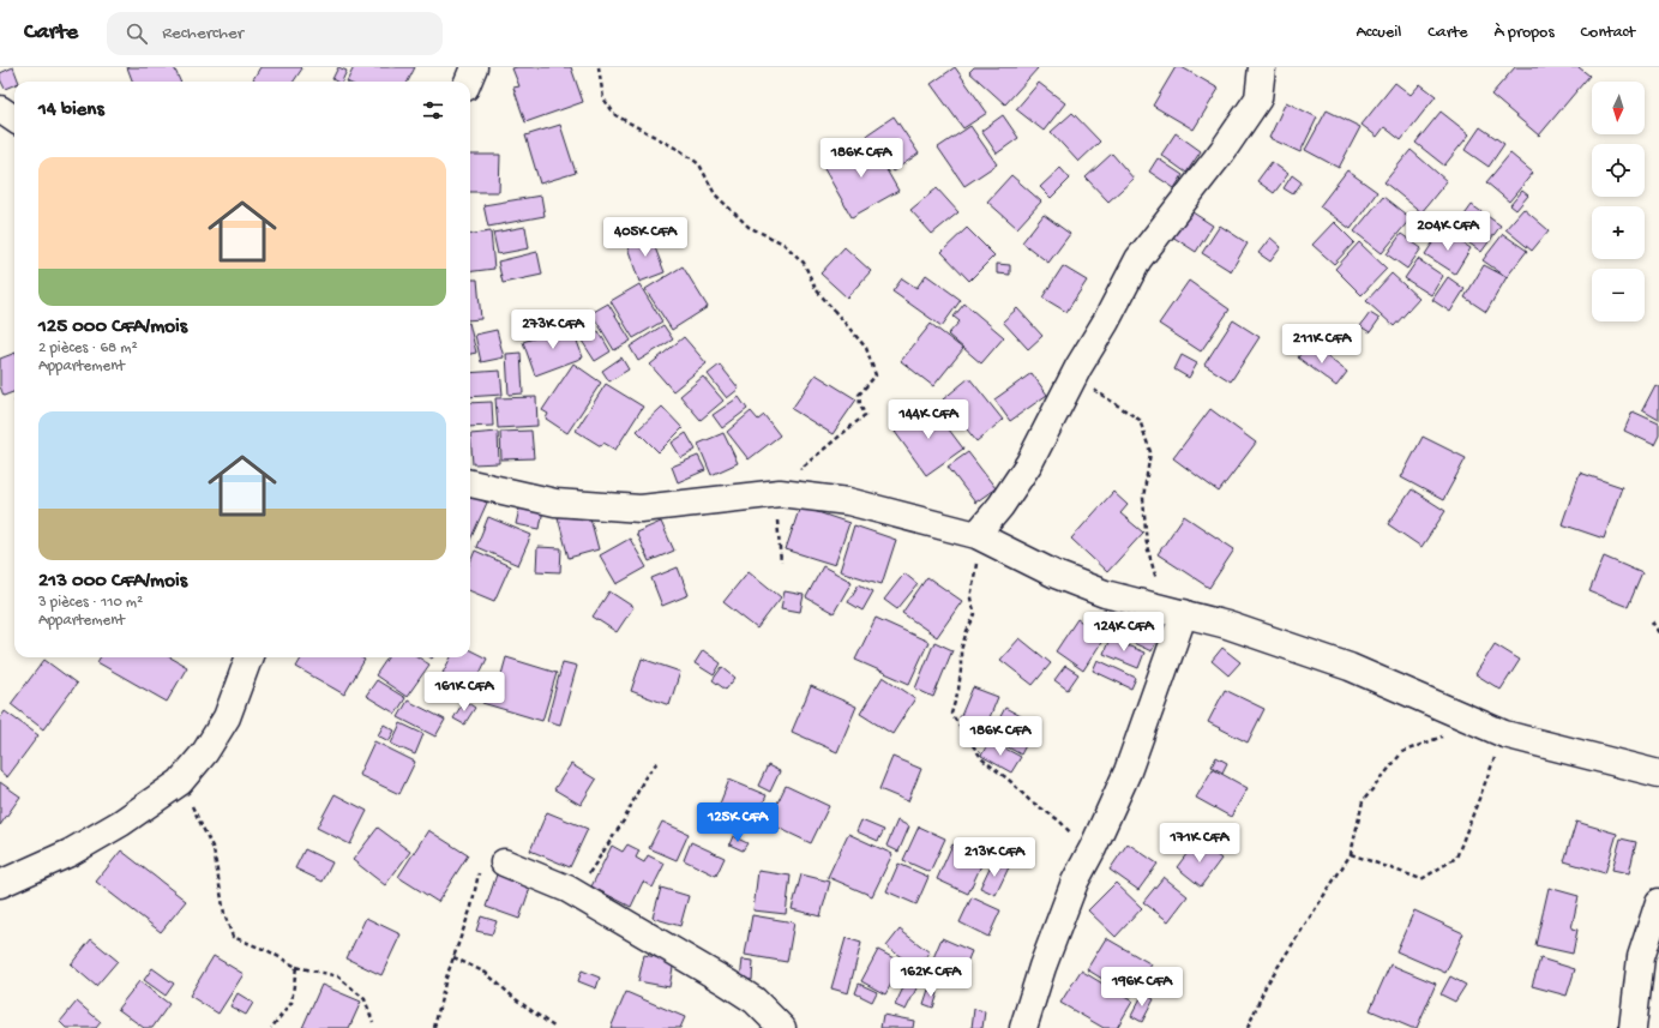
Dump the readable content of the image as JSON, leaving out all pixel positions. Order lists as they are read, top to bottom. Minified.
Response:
{"north":"bottom","page":{"header":"Carte","search":"Rechercher","nav":["Accueil","Carte","À propos","Contact"],"map_buttons":["+","−"],"heading":"14 biens","price":["186K CFA","204K CFA","405K CFA","273K CFA","211K CFA","144K CFA","124K CFA","161K CFA","186K CFA","125K CFA","171K CFA","213K CFA","162K CFA","196K CFA"],"list":[{"name":"125 000 CFA/mois","note":"2 pièces · 68 m² · Appartement"},{"name":"213 000 CFA/mois","note":"3 pièces · 110 m² · Appartement"}]}}
